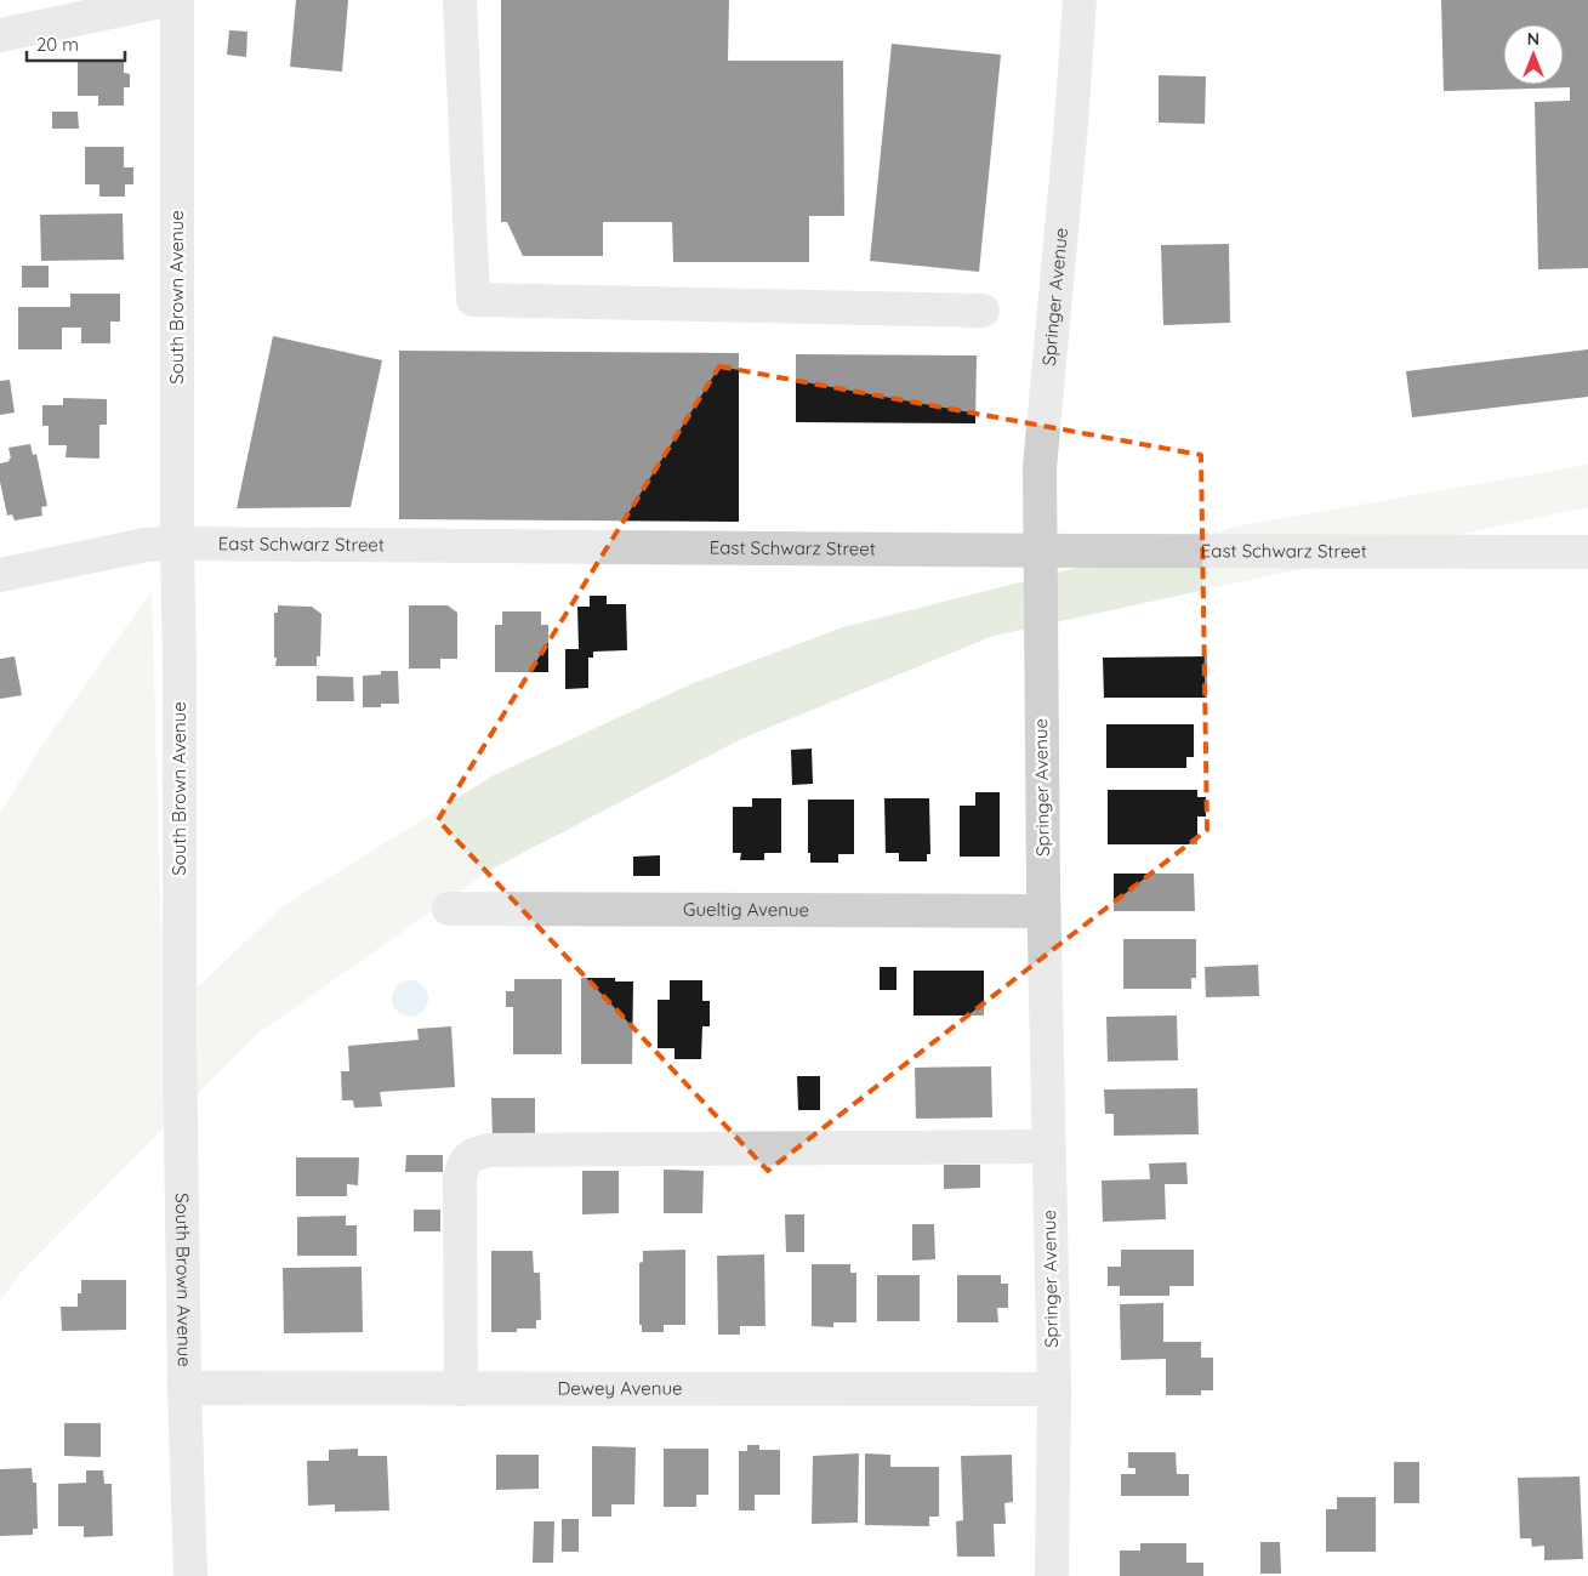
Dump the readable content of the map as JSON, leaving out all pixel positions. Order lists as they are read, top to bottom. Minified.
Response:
{"streets":{"street":["Springer Avenue","South Brown Avenue","East Schwarz Street","Gueltig Avenue","Dewey Avenue"]},"crossings":[["Springer Avenue","East Schwarz Street"],["Springer Avenue","Gueltig Avenue"],["Springer Avenue","Dewey Avenue"],["South Brown Avenue","East Schwarz Street"],["South Brown Avenue","Dewey Avenue"]],"scale_bar":"20 m","north":"top"}
